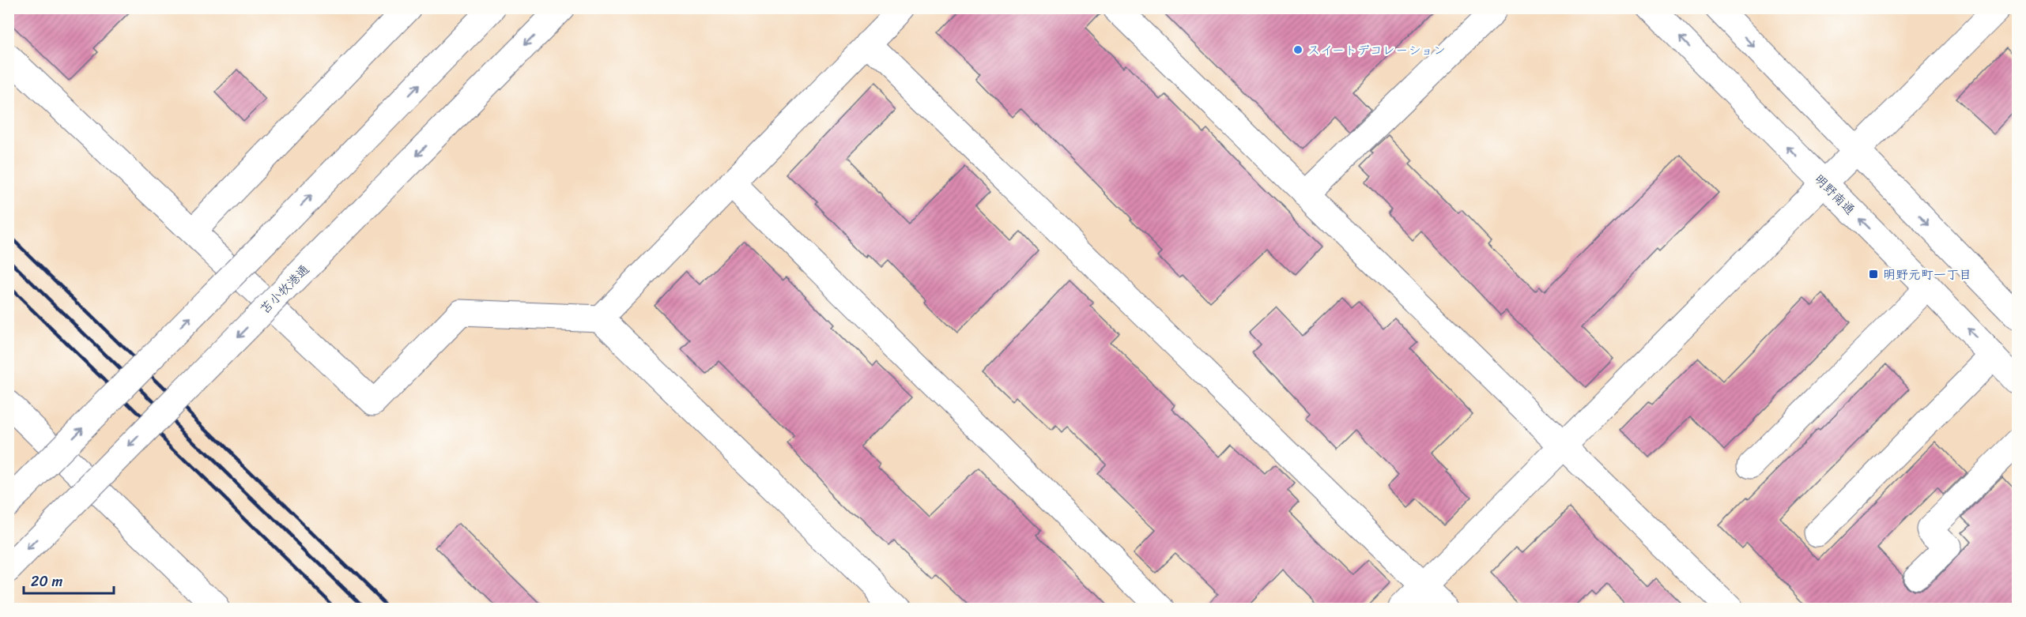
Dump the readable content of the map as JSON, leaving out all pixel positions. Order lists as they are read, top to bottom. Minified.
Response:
{"streets":{"street":["明野南通","苫小牧港通"]},"places":{"other":["スイートデコレーション"],"transit":["明野元町一丁目"]},"scale_bar":"20 m"}
